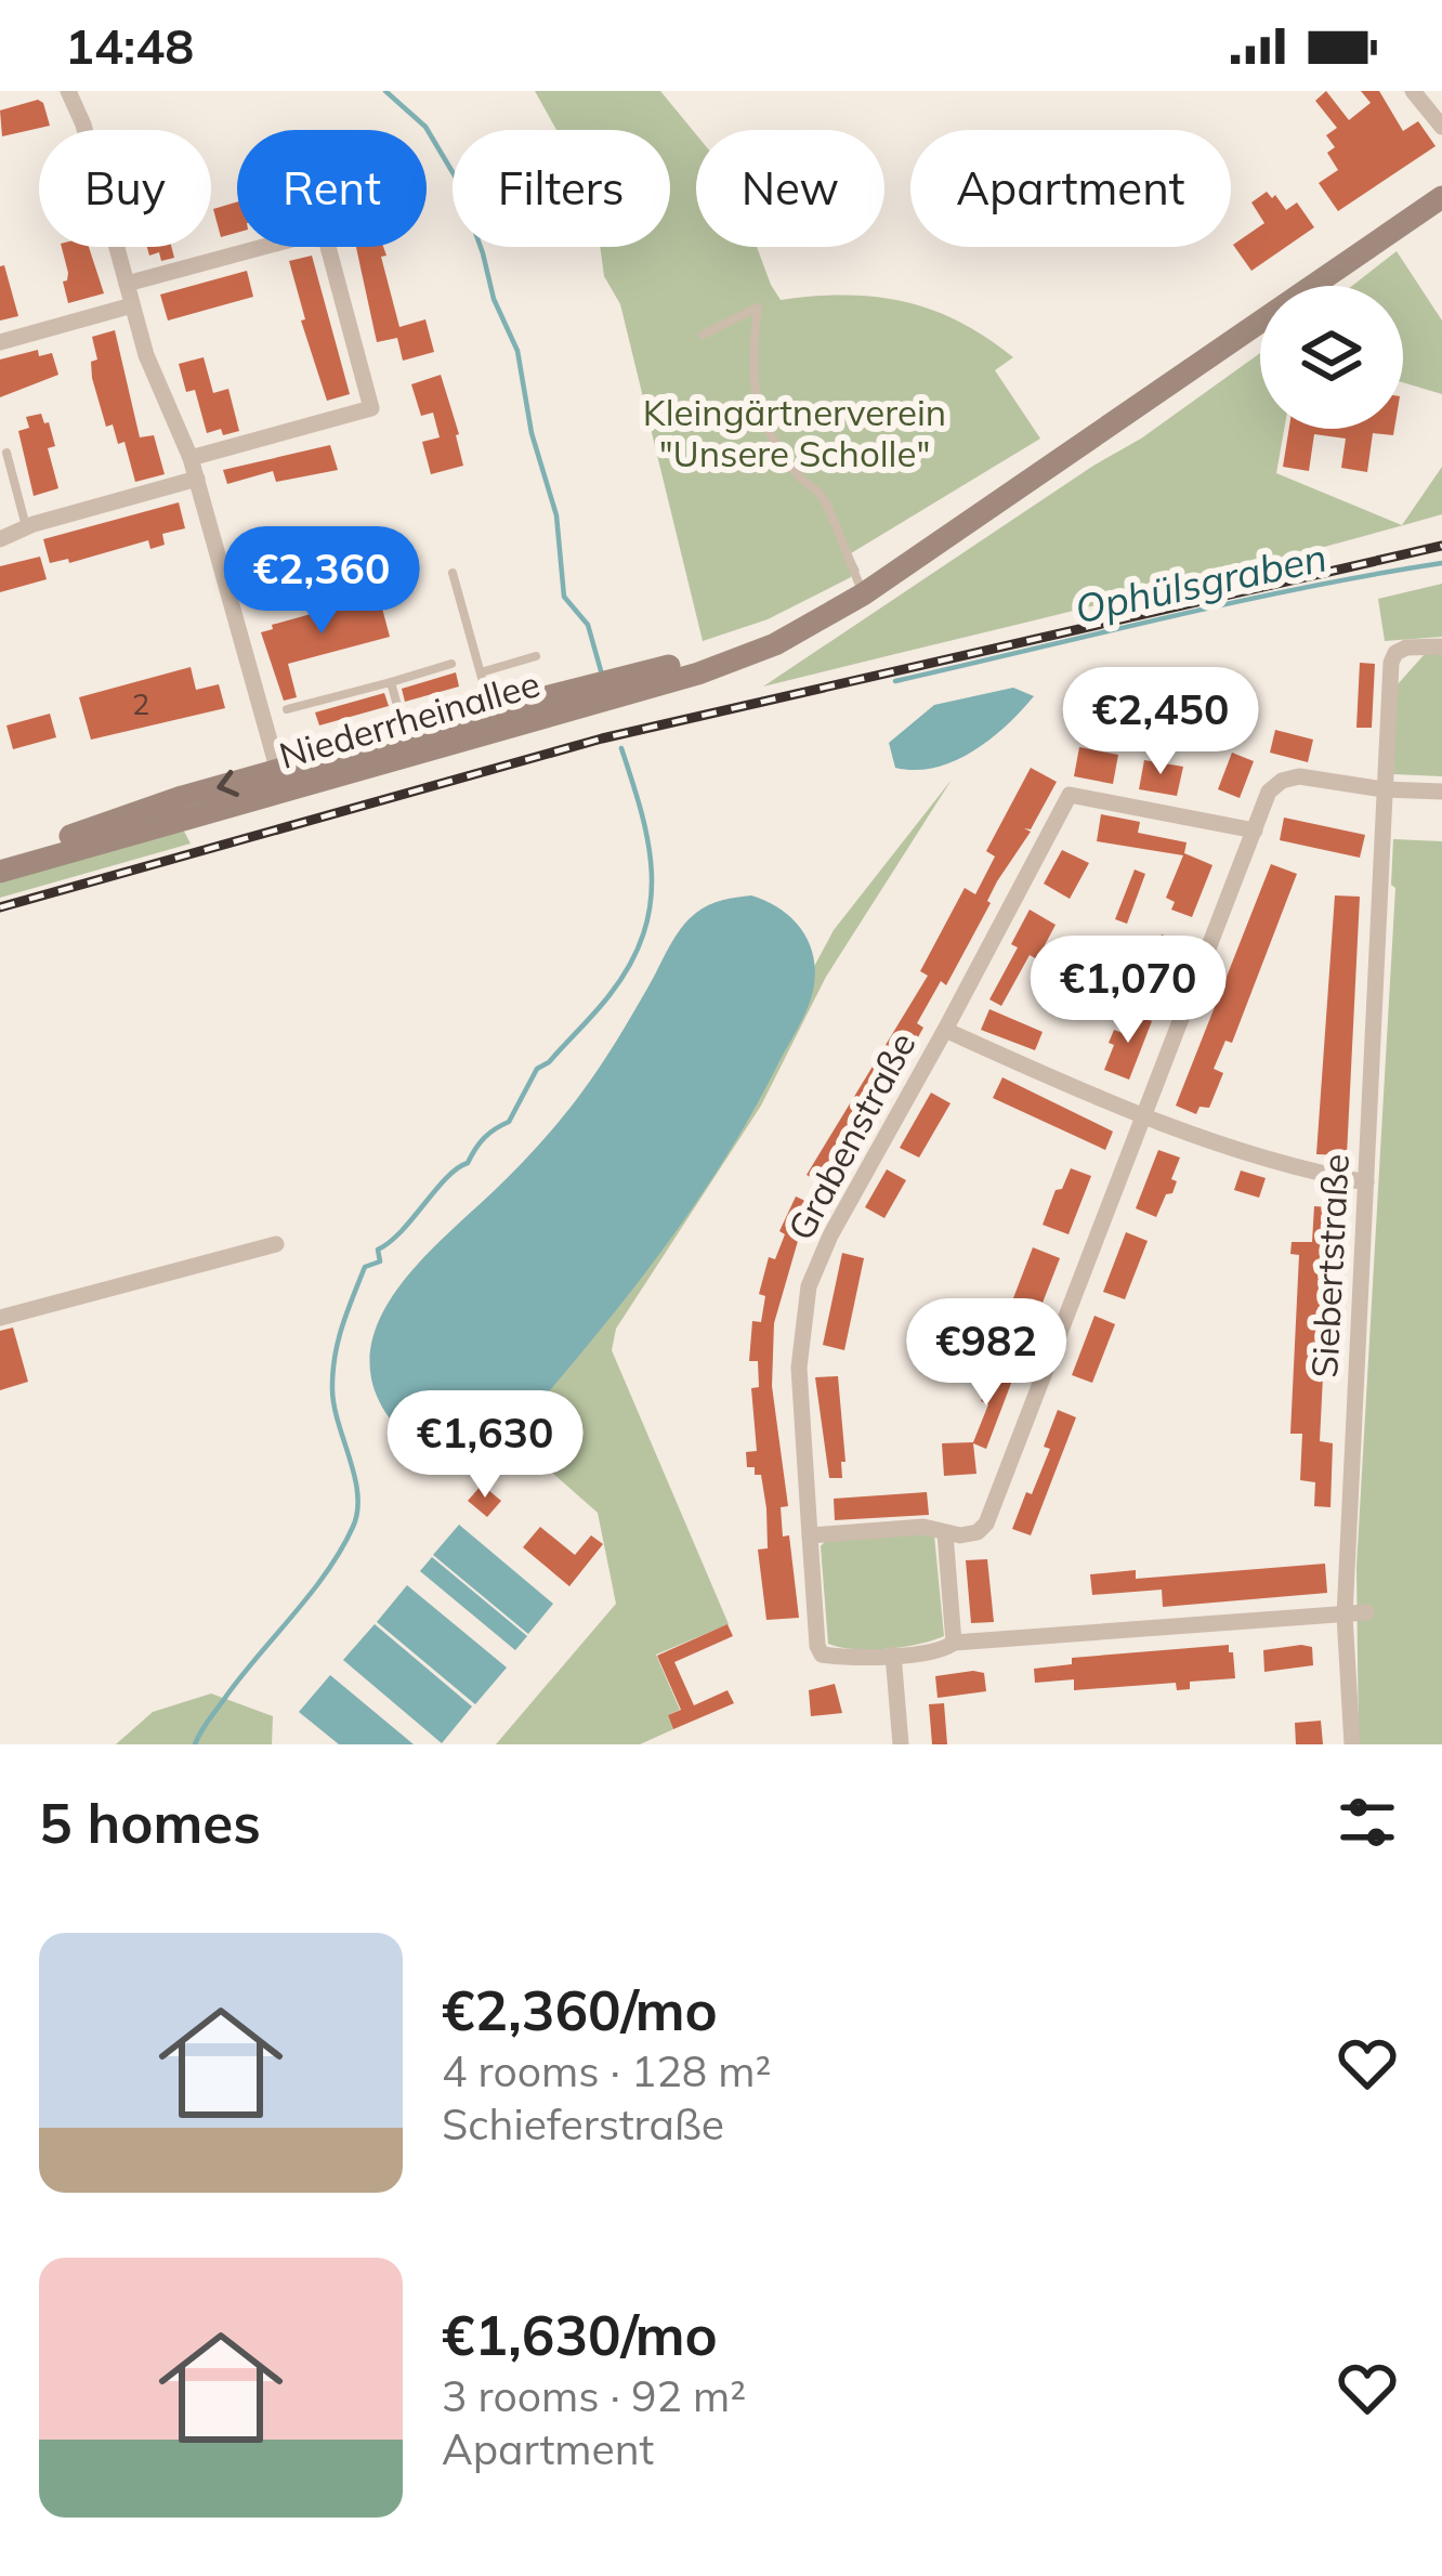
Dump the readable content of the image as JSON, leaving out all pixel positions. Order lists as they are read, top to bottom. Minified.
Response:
{"streets":{"main road":["Niederrheinallee"],"street":["Grabenstraße","Siebertstraße"]},"water":["Ophülsgraben"],"parks":["Kleingärtnerverein \"Unsere Scholle\""],"house_numbers":["2"],"page":{"status":"14:48","chip":["Buy","Rent","Filters","New","Apartment"],"price":["€2,360","€2,450","€1,070","€982","€1,630"],"heading":"5 homes","list":[{"name":"€2,360/mo","note":"4 rooms · 128 m² · Schieferstraße"},{"name":"€1,630/mo","note":"3 rooms · 92 m² · Apartment"}]}}
